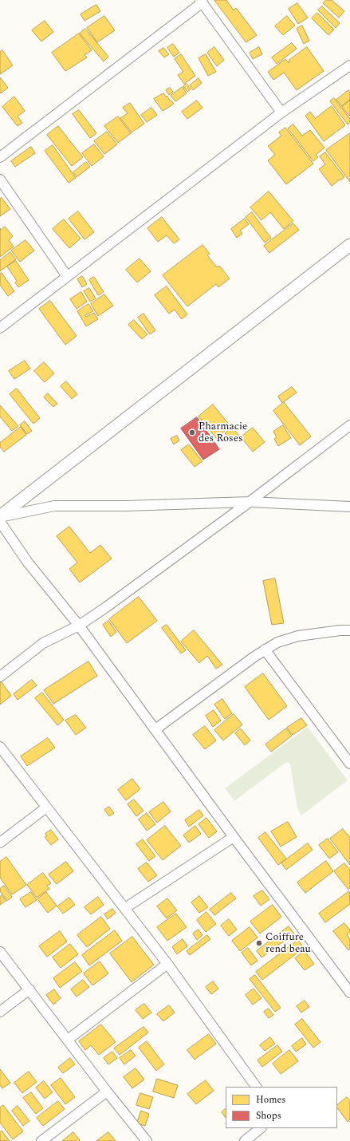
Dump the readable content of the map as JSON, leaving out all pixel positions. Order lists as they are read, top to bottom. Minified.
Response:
{"places":["Pharmacie des Roses","Coiffure rend beau"],"legend":["Homes","Shops"]}
